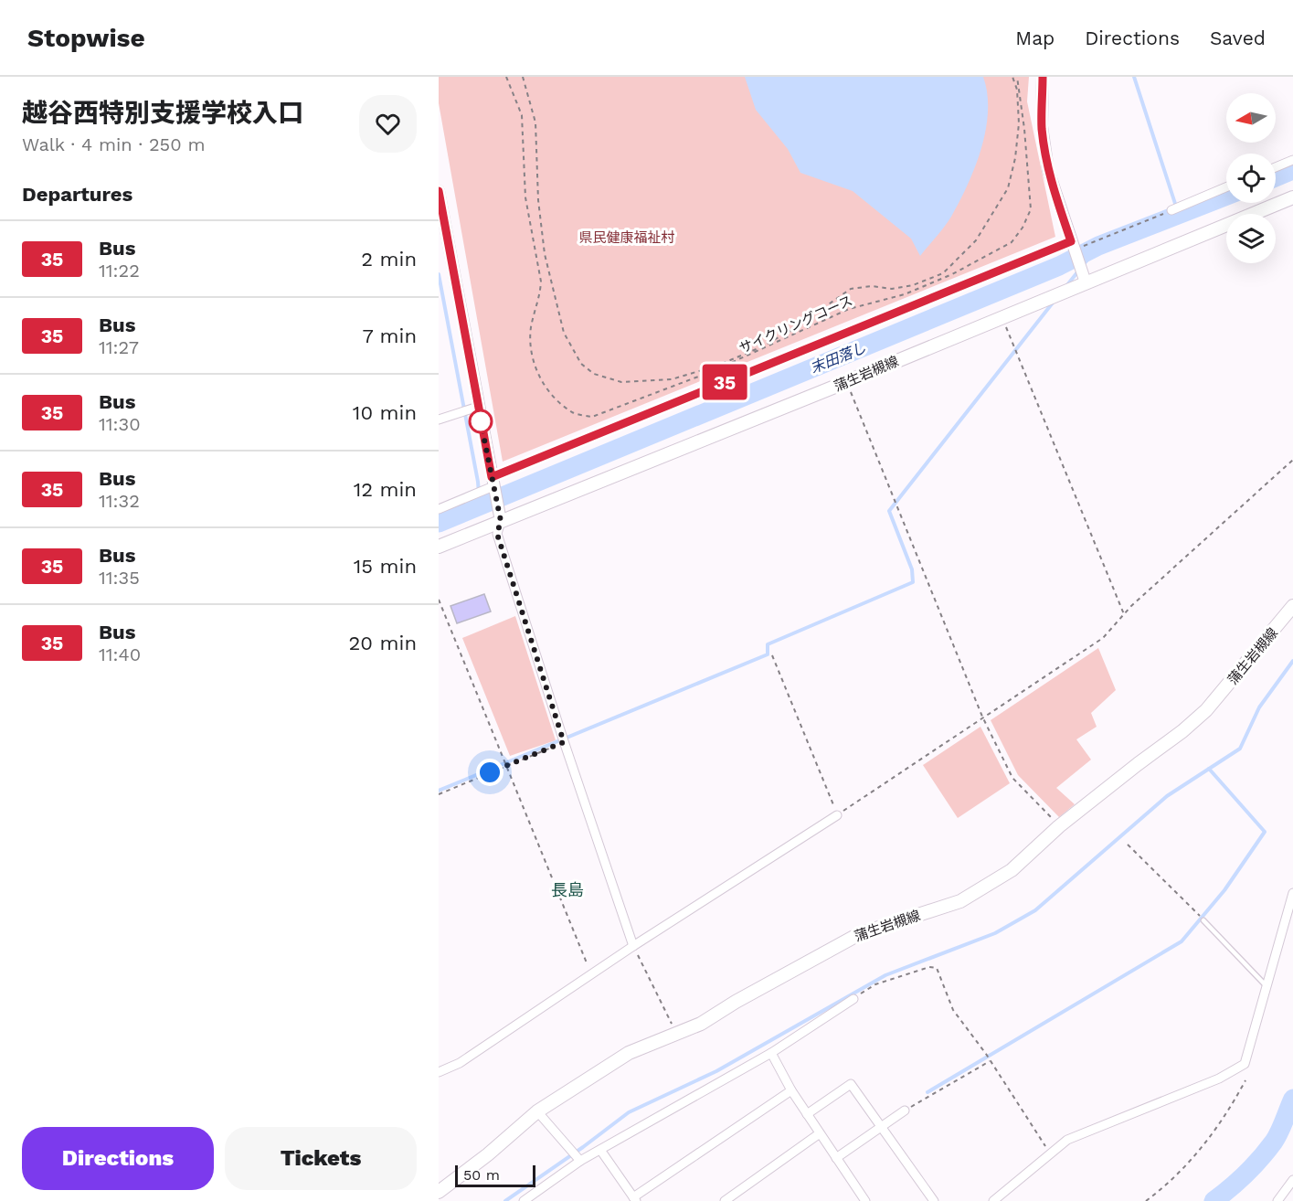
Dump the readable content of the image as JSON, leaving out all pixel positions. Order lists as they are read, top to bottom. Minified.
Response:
{"streets":{"main road":["蒲生岩槻線"],"path":["サイクリングコース"]},"districts":["長島"],"water":["末田落し"],"parks":["県民健康福祉村"],"lines":["bus line 35"],"scale_bar":"50 m","north":"left","page":{"header":"Stopwise","nav":["Map","Directions","Saved"],"heading":[["越谷西特別支援学校入口","Walk · 4 min · 250 m"],"Departures"],"on_map":"35","list":[{"mark":"35","name":"Bus","note":"11:22","value":"2 min"},{"mark":"35","name":"Bus","note":"11:27","value":"7 min"},{"mark":"35","name":"Bus","note":"11:30","value":"10 min"},{"mark":"35","name":"Bus","note":"11:32","value":"12 min"},{"mark":"35","name":"Bus","note":"11:35","value":"15 min"},{"mark":"35","name":"Bus","note":"11:40","value":"20 min"}],"buttons":["Directions","Tickets"],"scale":"50 m"}}
